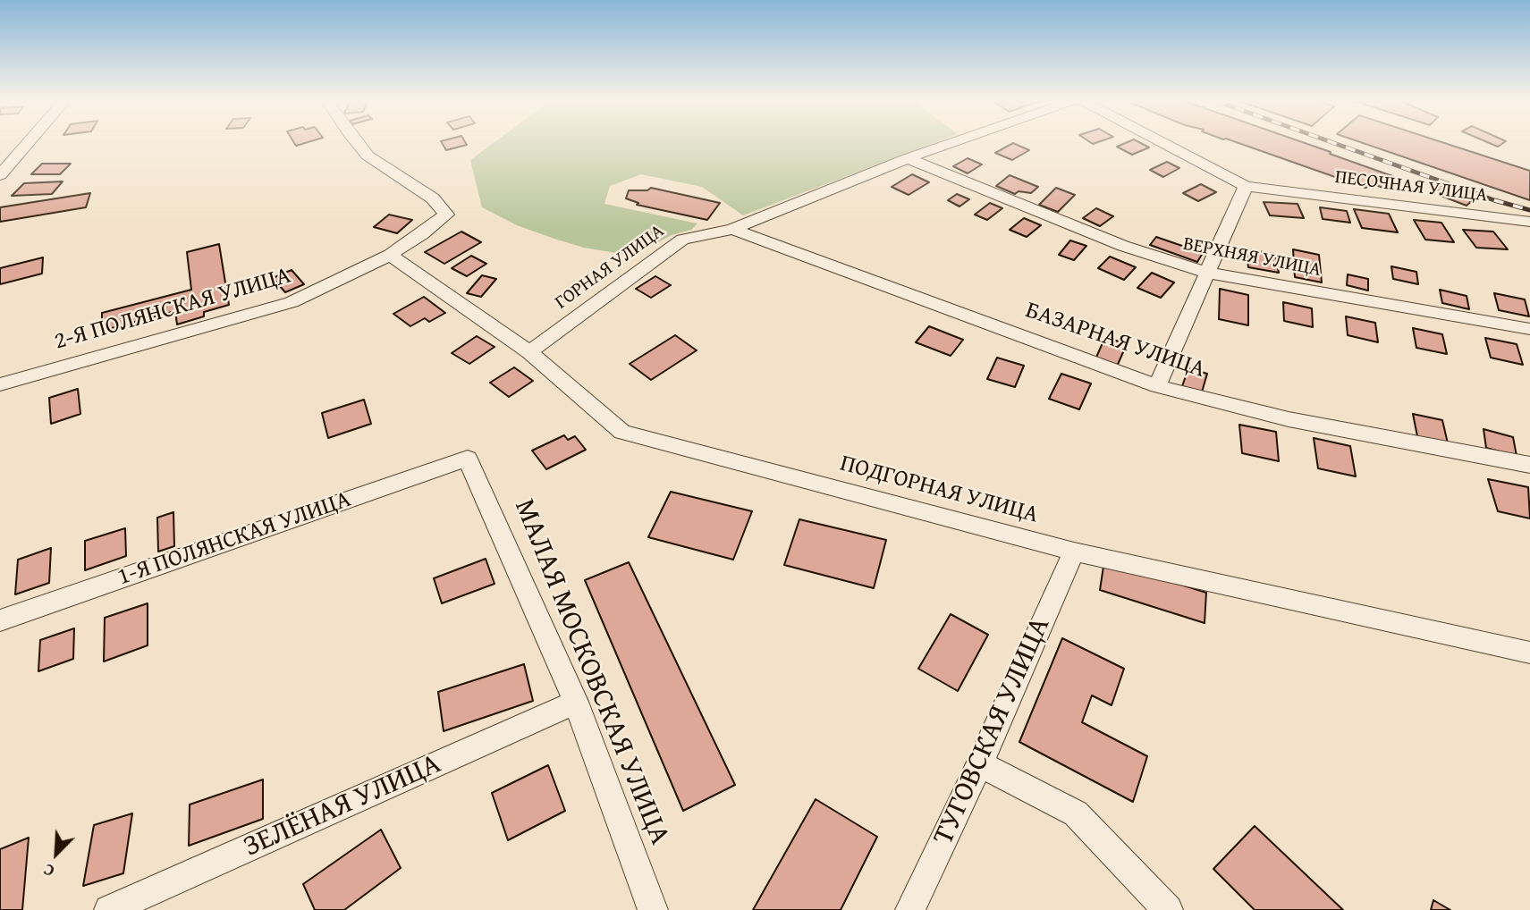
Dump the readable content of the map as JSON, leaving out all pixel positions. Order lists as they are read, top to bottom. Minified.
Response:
{"streets":{"street":["ПЕСОЧНАЯ УЛИЦА","ВЕРХНЯЯ УЛИЦА","ГОРНАЯ УЛИЦА","2-Я ПОЛЯНСКАЯ УЛИЦА","БАЗАРНАЯ УЛИЦА","ПОДГОРНАЯ УЛИЦА","1-Я ПОЛЯНСКАЯ УЛИЦА","МАЛАЯ МОСКОВСКАЯ УЛИЦА","ТУГОВСКАЯ УЛИЦА","ЗЕЛЁНАЯ УЛИЦА"]},"crossings":[["ВЕРХНЯЯ УЛИЦА","ГОРНАЯ УЛИЦА"],["ГОРНАЯ УЛИЦА","БАЗАРНАЯ УЛИЦА"],["ГОРНАЯ УЛИЦА","ПОДГОРНАЯ УЛИЦА"],["2-Я ПОЛЯНСКАЯ УЛИЦА","ПОДГОРНАЯ УЛИЦА"],["ПОДГОРНАЯ УЛИЦА","ТУГОВСКАЯ УЛИЦА"],["1-Я ПОЛЯНСКАЯ УЛИЦА","МАЛАЯ МОСКОВСКАЯ УЛИЦА"],["МАЛАЯ МОСКОВСКАЯ УЛИЦА","ЗЕЛЁНАЯ УЛИЦА"]],"north":"bottom left"}
